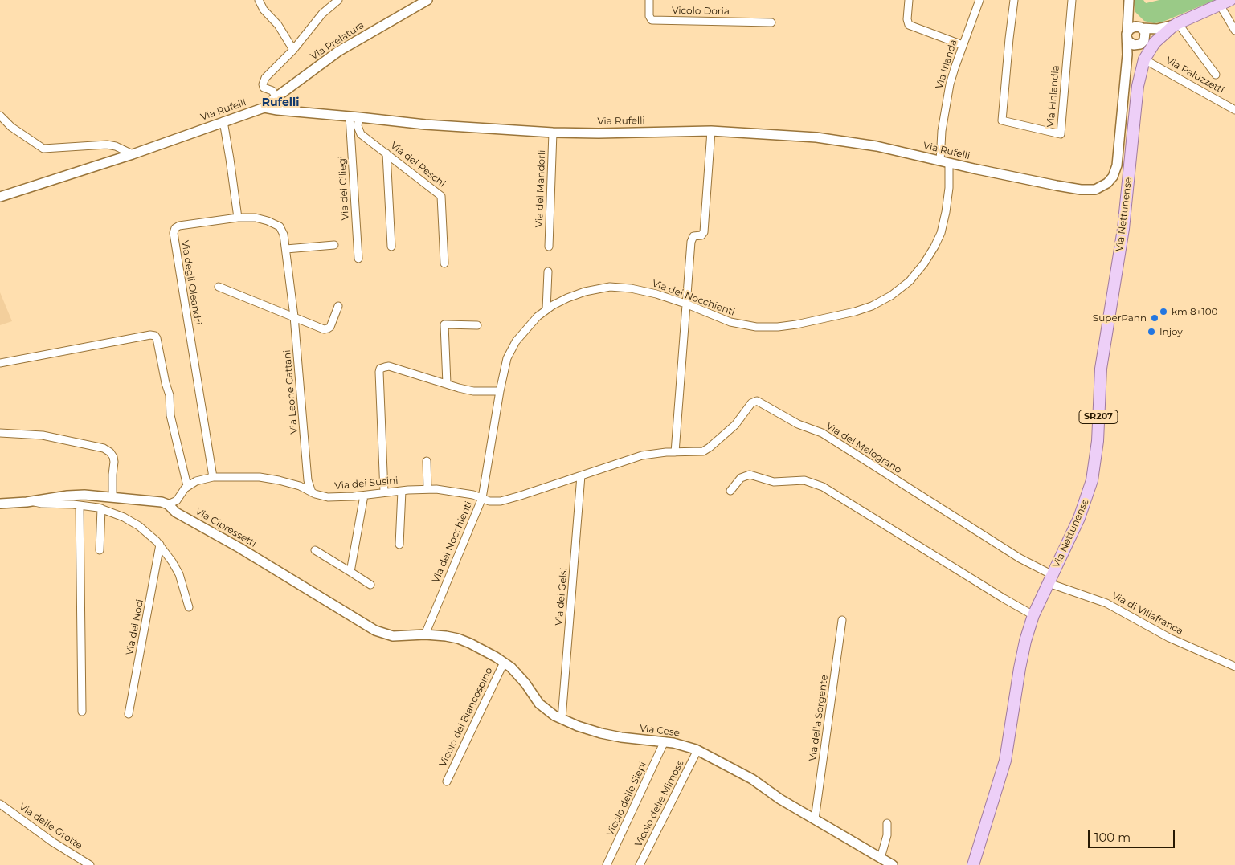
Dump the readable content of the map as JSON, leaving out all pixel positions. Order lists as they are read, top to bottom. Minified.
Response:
{"streets":{"main road":["Via Nettunense","SR207"],"street":["Vicolo Doria","Via Prelatura","Via Irlanda","Via Paluzzetti","Via Finlandia","Via Rufelli","Via dei Peschi","Via dei Ciliegi","Via dei Mandorli","Via degli Oleandri","Via dei Nocchienti","Via Leone Cattani","Via del Melograno","Via dei Susini","Via Cipressetti","Via dei Gelsi","Via di Villafranca","Via dei Noci","Vicolo del Biancospino","Via della Sorgente","Via Cese","Vicolo delle Siepi","Vicolo delle Mimose","Via delle Grotte"]},"crossings":[["Via Prelatura","Via Rufelli"],["Via Irlanda","Via Rufelli"],["Via Irlanda","Via dei Nocchienti"],["Via Paluzzetti","Via Nettunense"],["Via Rufelli","Via dei Peschi"],["Via Rufelli","Via dei Ciliegi"],["Via Rufelli","Via dei Mandorli"],["Via Rufelli","Via Nettunense"],["Via Rufelli","Via dei Nocchienti"],["Via dei Peschi","Via dei Ciliegi"],["Via Nettunense","Via del Melograno"],["Via Nettunense","Via di Villafranca"],["Via degli Oleandri","Via Leone Cattani"],["Via degli Oleandri","Via dei Susini"],["Via dei Nocchienti","Via del Melograno"],["Via dei Nocchienti","Via dei Susini"],["Via dei Nocchienti","Via Cipressetti"],["Via dei Nocchienti","Via Cese"],["Via Leone Cattani","Via dei Susini"],["Via del Melograno","Via dei Susini"],["Via del Melograno","Via dei Gelsi"],["Via del Melograno","Via di Villafranca"],["Via Cipressetti","Via Cese"],["Via dei Gelsi","Via Cese"],["Vicolo del Biancospino","Via Cese"],["Via della Sorgente","Via Cese"],["Via Cese","Vicolo delle Siepi"],["Via Cese","Vicolo delle Mimose"]],"districts":["Rufelli"],"places":["km 8+100","SuperPann","Injoy"],"scale_bar":"100 m"}
